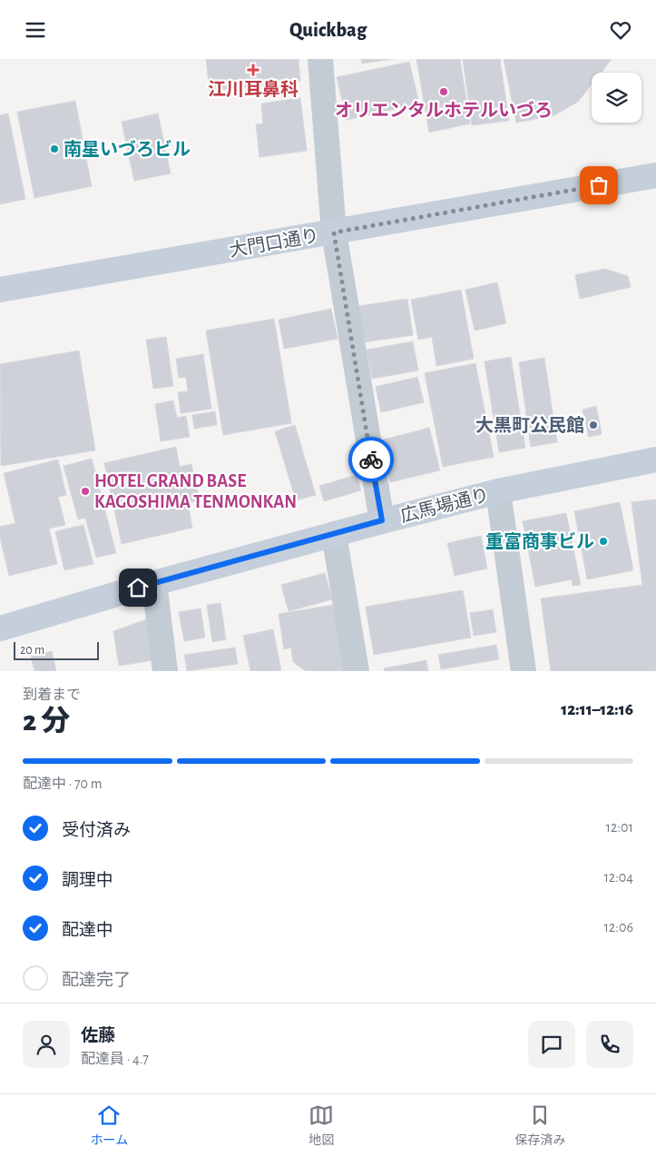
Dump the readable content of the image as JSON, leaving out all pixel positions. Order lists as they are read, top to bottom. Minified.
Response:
{"streets":{"street":["大門口通り","広馬場通り"]},"places":{"health":["江川耳鼻科"],"other":["オリエンタルホテルいづろ","南星いづろビル","大黒町公民館","HOTEL GRAND BASE KAGOSHIMA TENMONKAN","重富商事ビル"]},"scale_bar":"20 m","page":{"header":"Quickbag","scale":"20 m","heading":["2 分","到着まで","12:11–12:16"],"panel":["佐藤","配達員 · 4.7"],"bar":"配達中 · 70 m","list":[["受付済み","12:01"],["調理中","12:04"],["配達中","12:06"],"配達完了"],"tabs":["ホーム","地図","保存済み"]}}
